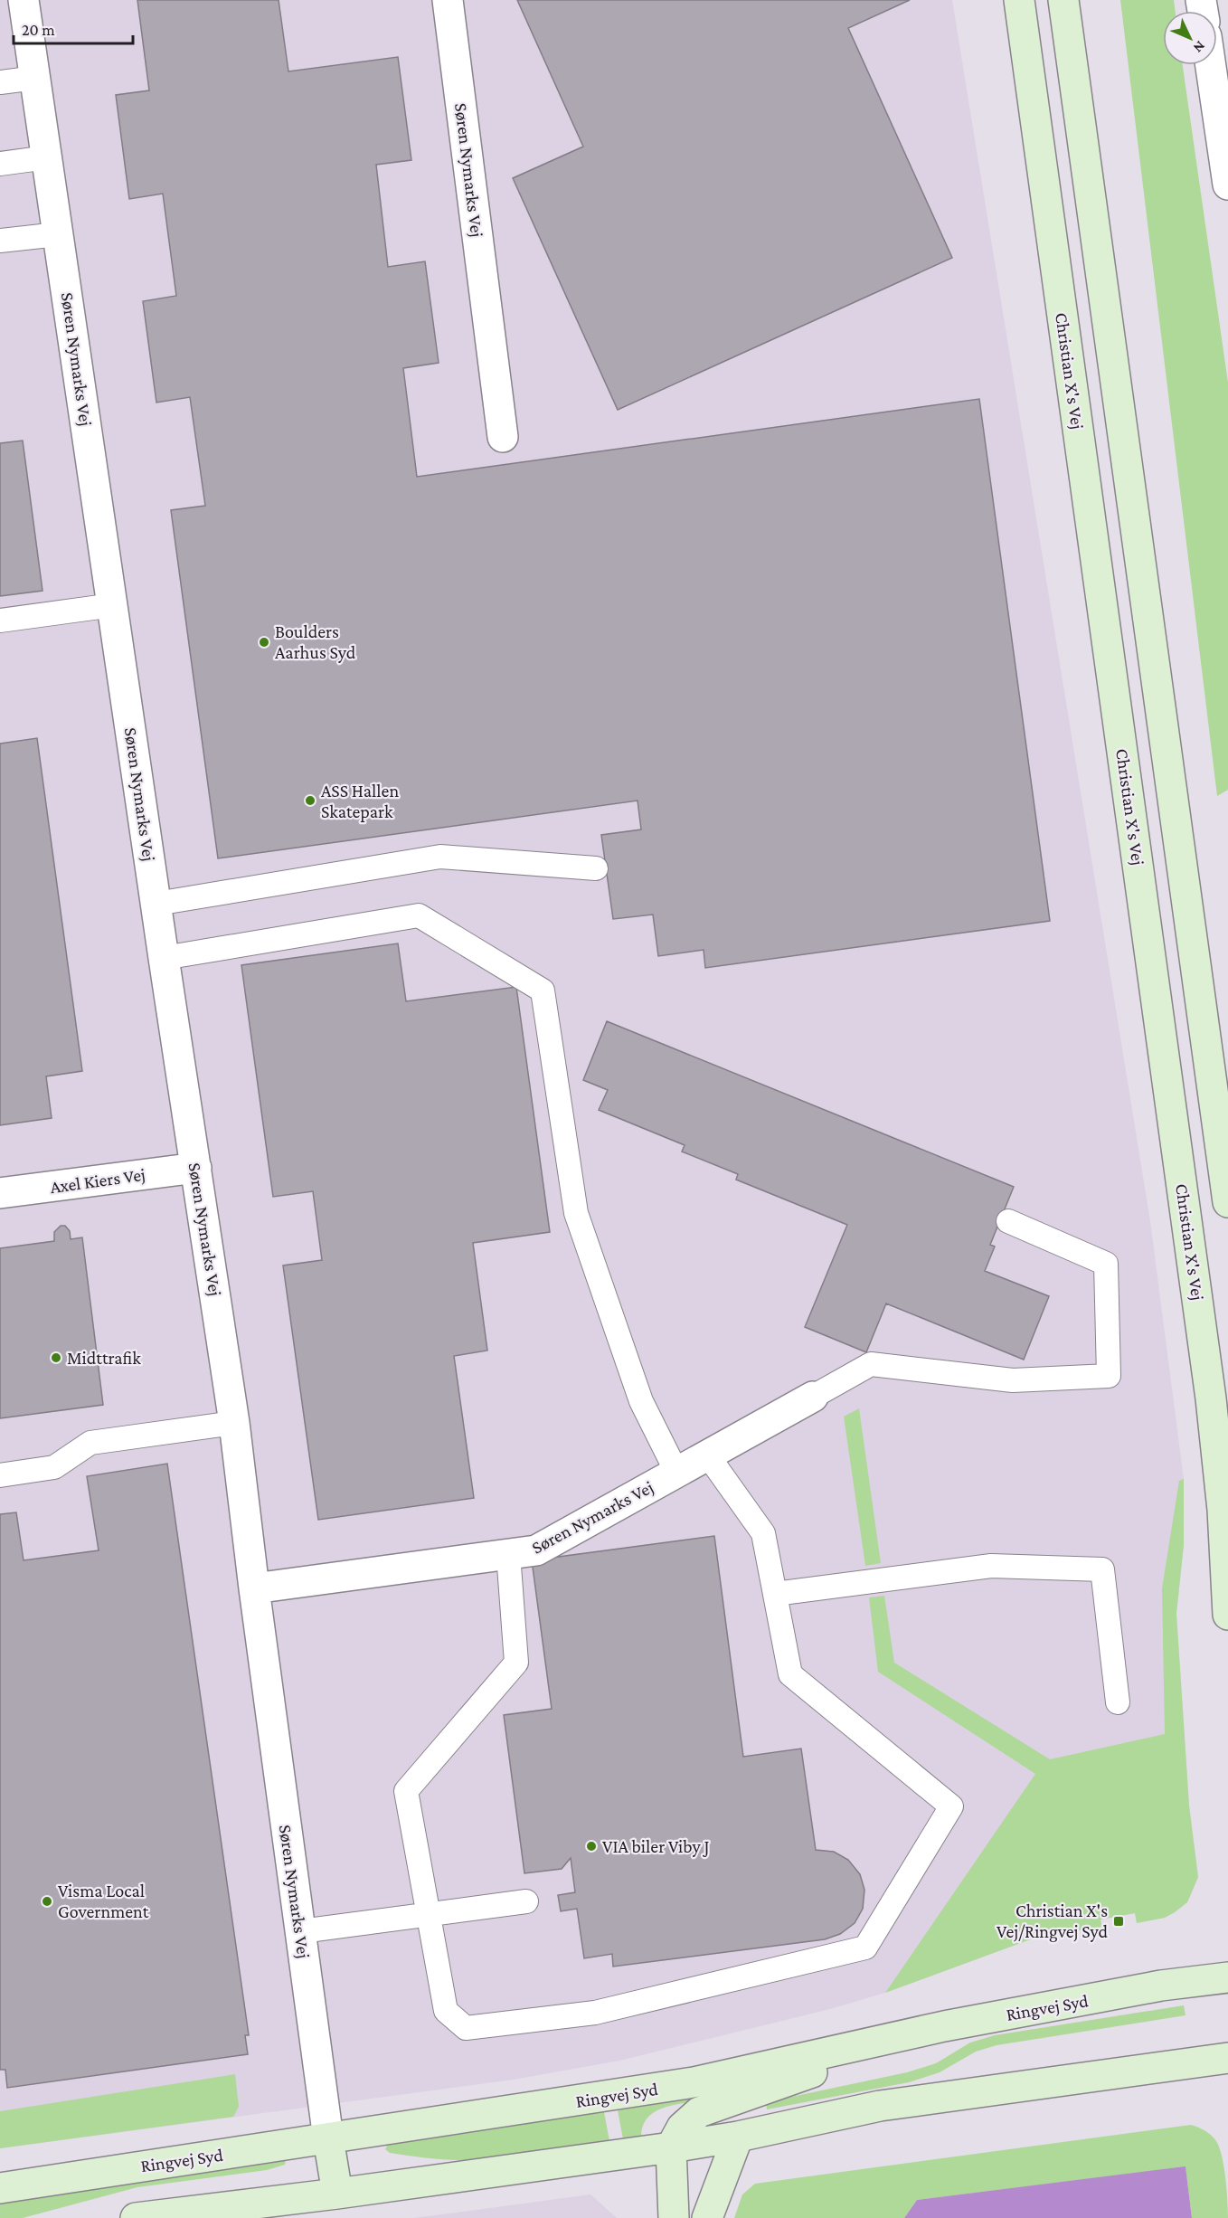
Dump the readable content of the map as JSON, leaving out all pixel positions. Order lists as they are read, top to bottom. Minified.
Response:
{"streets":{"main road":["Søren Nymarks Vej","Christian X's Vej","Ringvej Syd"],"street":["Axel Kiers Vej"]},"crossings":[["Søren Nymarks Vej","Axel Kiers Vej"],["Søren Nymarks Vej","Ringvej Syd"]],"places":{"other":["Boulders Aarhus Syd","ASS Hallen Skatepark","Midttrafik","VIA biler Viby J","Visma Local Government"],"transit":["Christian X's Vej/Ringvej Syd"]},"scale_bar":"20 m","north":"bottom right"}
